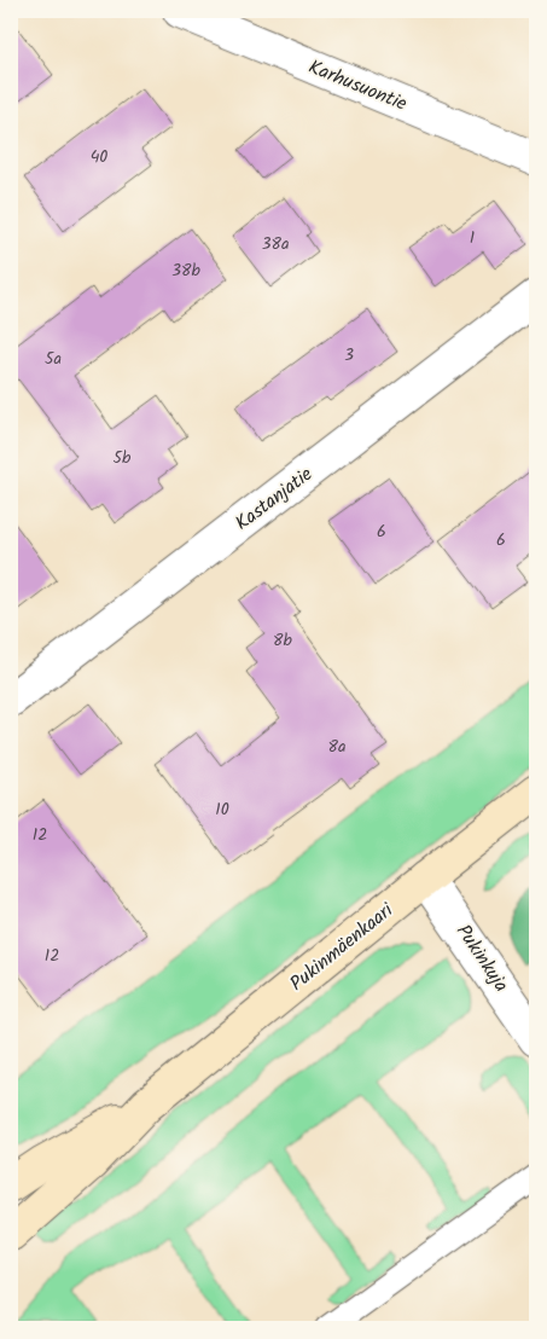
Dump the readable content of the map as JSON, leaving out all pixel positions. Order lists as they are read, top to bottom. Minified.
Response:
{"streets":{"main road":["Pukinmäenkaari"],"street":["Karhusuontie","Kastanjatie","Pukinkuja"]},"crossings":[["Pukinmäenkaari","Pukinkuja"]],"house_numbers":["40","1","38a","38b","3","5a","5b","6","6","8b","8a","10","12","12"]}
